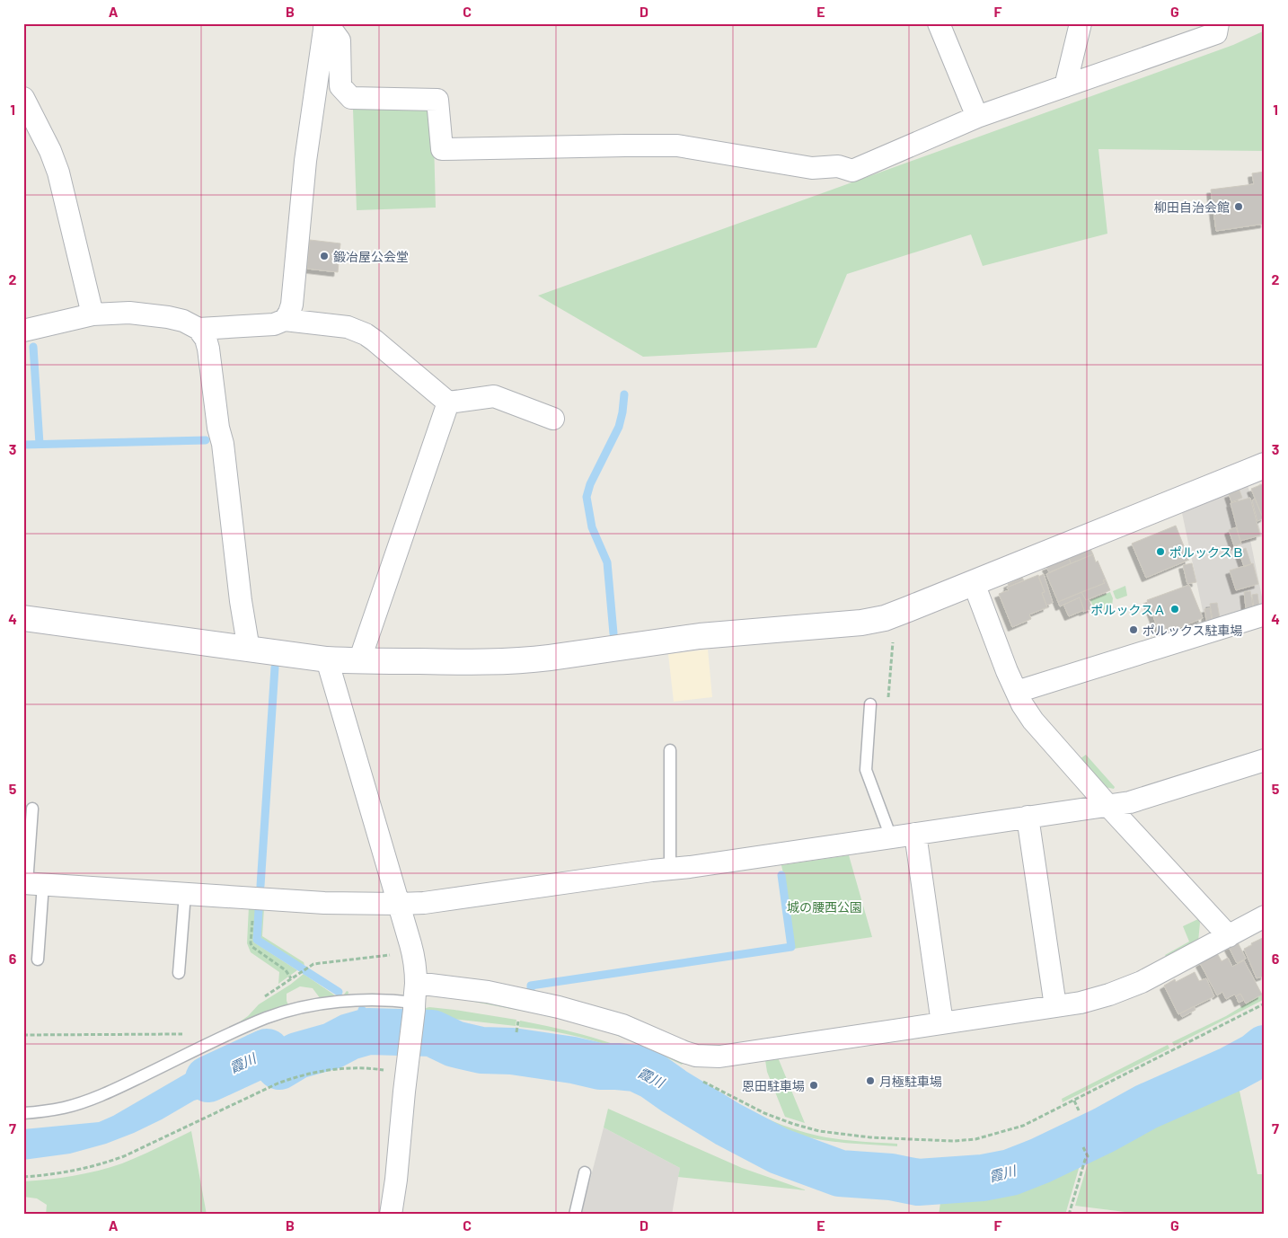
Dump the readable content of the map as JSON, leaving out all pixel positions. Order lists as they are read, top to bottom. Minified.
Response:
{"water":["霞川"],"parks":["城の腰西公園"],"places":["柳田自治会館","鍛冶屋公会堂","ポルックスＢ","ポルックスＡ","ポルックス駐車場","月極駐車場","恩田駐車場"],"grid":{"columns":["A","B","C","D","E","F","G"],"rows":["1","2","3","4","5","6","7"]}}
